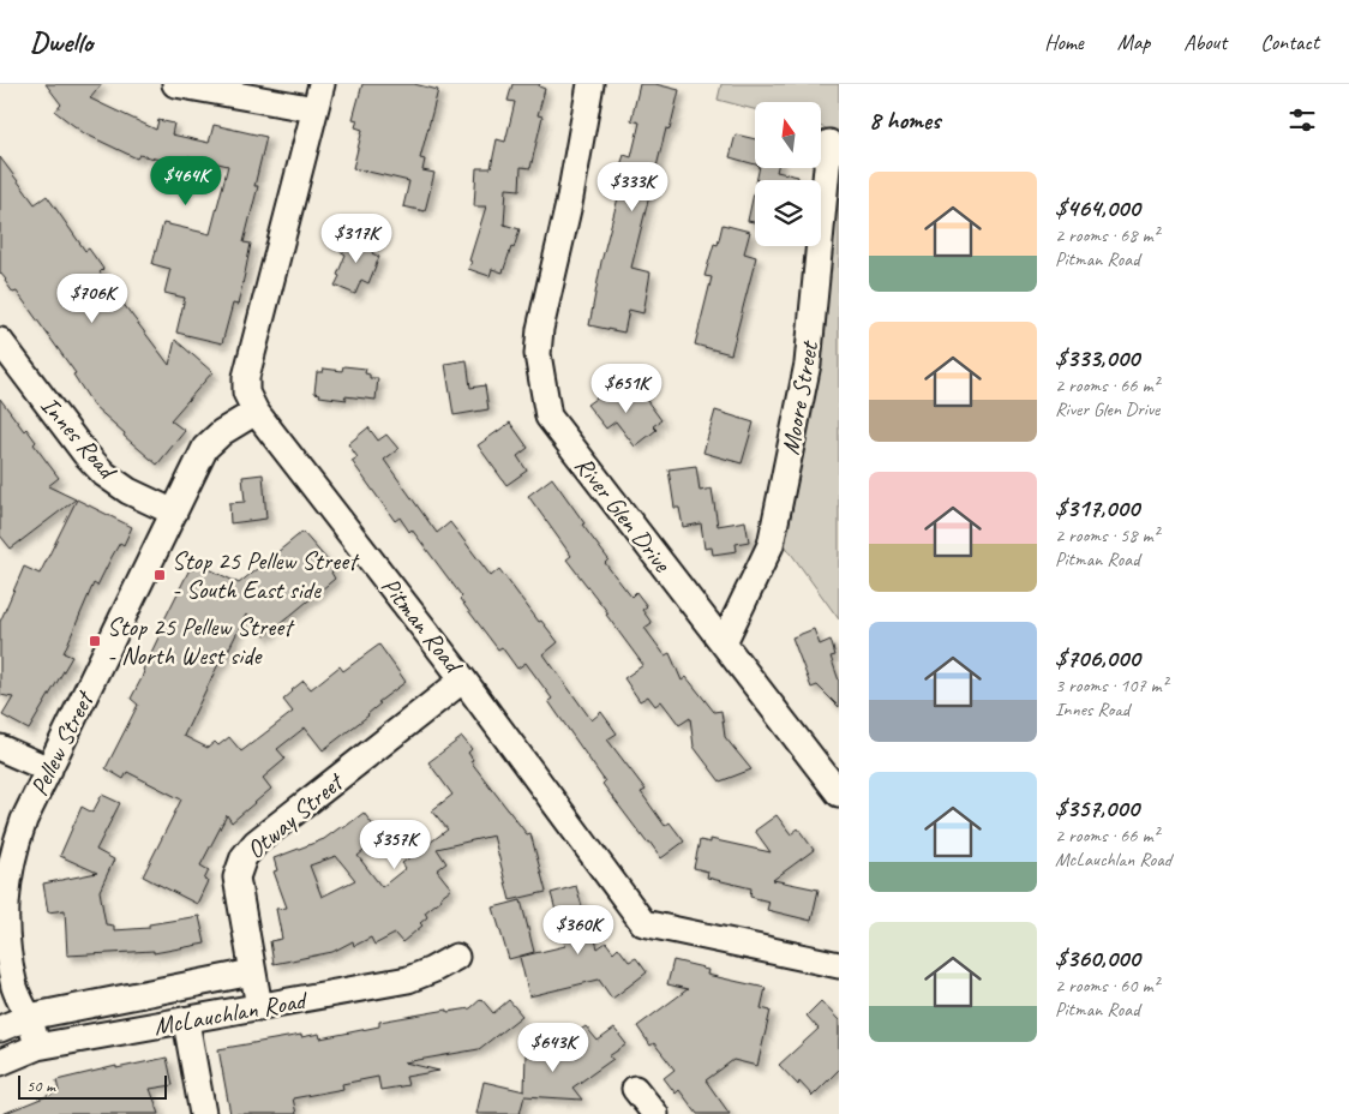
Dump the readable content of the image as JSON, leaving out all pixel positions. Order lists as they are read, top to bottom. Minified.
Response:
{"streets":{"street":["Moore Street","Innes Road","River Glen Drive","Pitman Road","Pellew Street","Otway Street","McLauchlan Road"]},"crossings":[["Moore Street","River Glen Drive"],["Innes Road","Pellew Street"],["Pitman Road","Pellew Street"],["Pitman Road","Otway Street"],["Pellew Street","McLauchlan Road"],["Otway Street","McLauchlan Road"]],"places":{"transit":["Stop 25 Pellew Street - South East side","Stop 25 Pellew Street - North West side"]},"scale_bar":"50 m","north":"top","page":{"header":"Dwello","nav":["Home","Map","About","Contact"],"heading":"8 homes","price":["$464K","$333K","$317K","$706K","$651K","$357K","$360K","$643K"],"list":[{"name":"$464,000","note":"2 rooms · 68 m² · Pitman Road"},{"name":"$333,000","note":"2 rooms · 66 m² · River Glen Drive"},{"name":"$317,000","note":"2 rooms · 58 m² · Pitman Road"},{"name":"$706,000","note":"3 rooms · 107 m² · Innes Road"},{"name":"$357,000","note":"2 rooms · 66 m² · McLauchlan Road"},{"name":"$360,000","note":"2 rooms · 60 m² · Pitman Road"}],"scale":"50 m"}}
